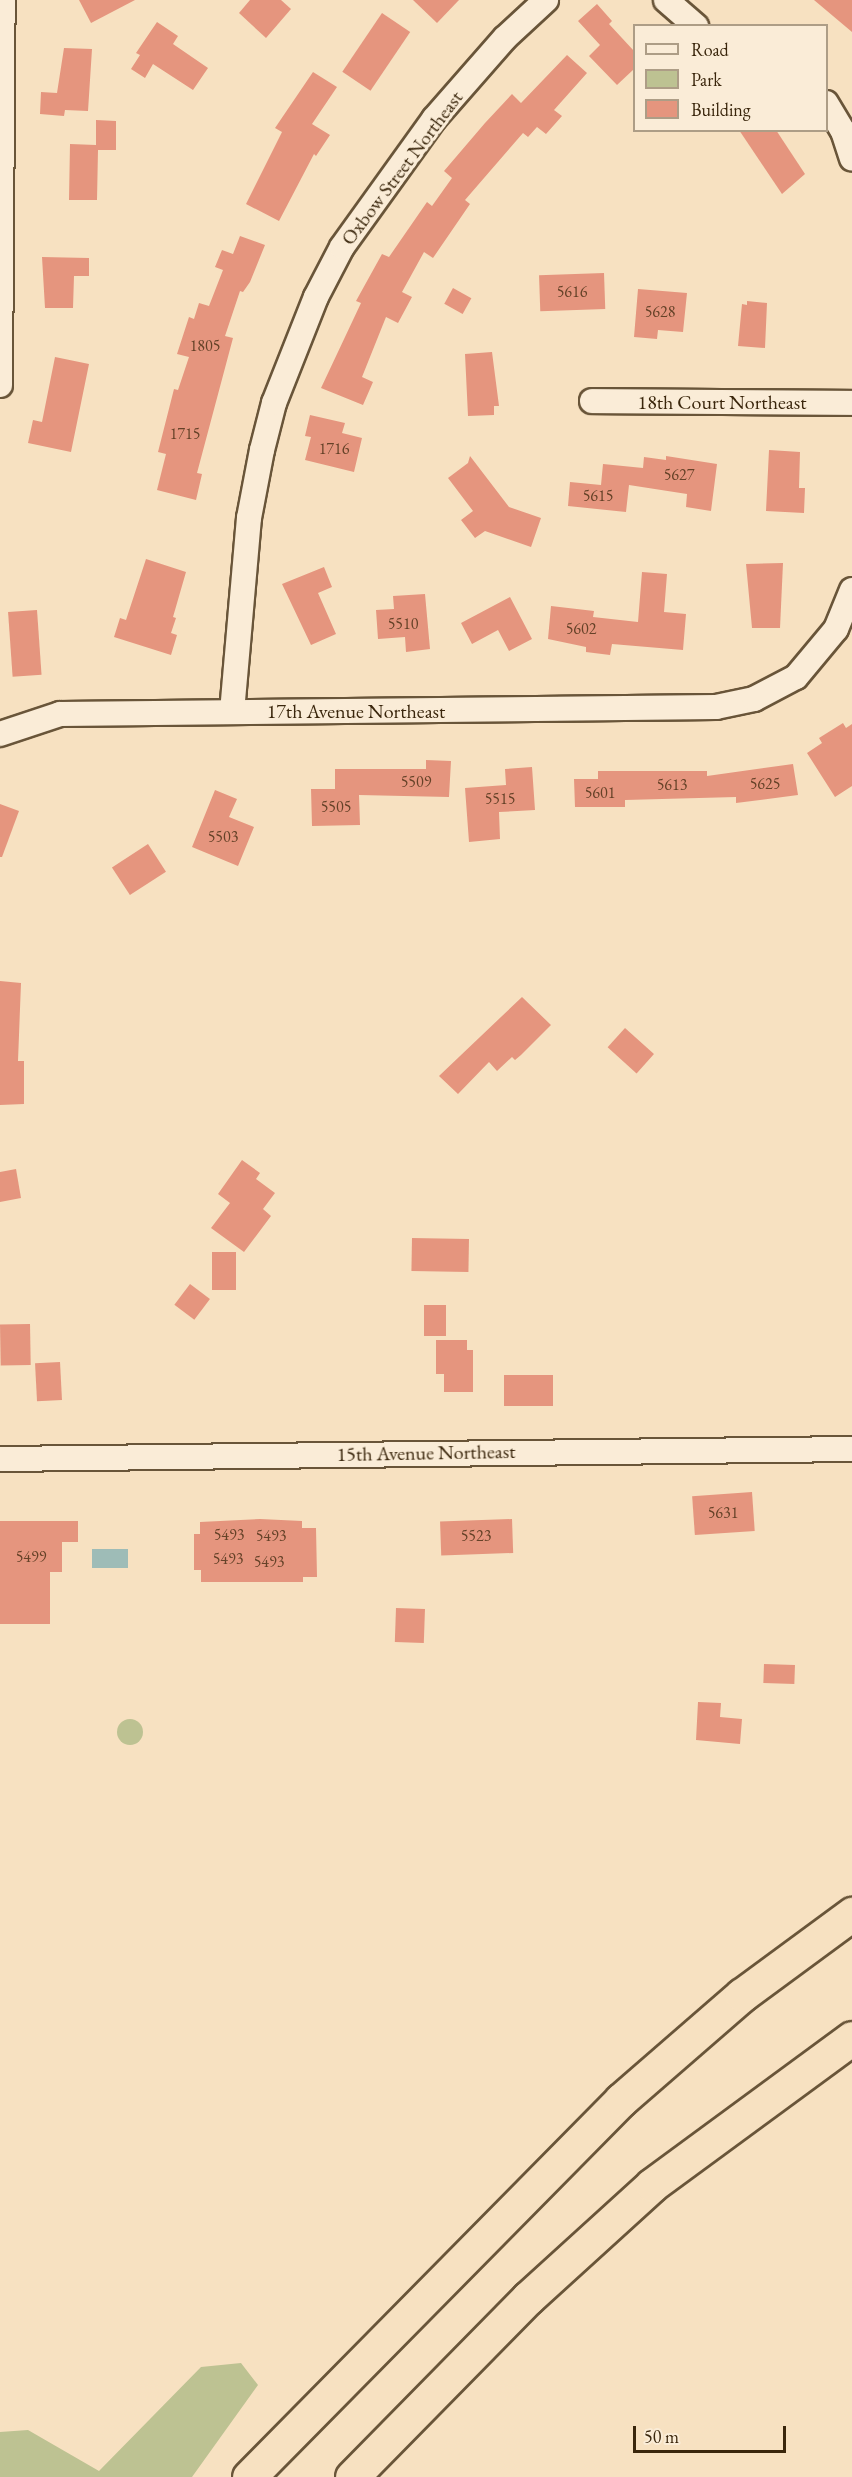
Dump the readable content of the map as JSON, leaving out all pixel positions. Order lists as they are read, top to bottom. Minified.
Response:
{"streets":{"street":["Oxbow Street Northeast","18th Court Northeast","17th Avenue Northeast","15th Avenue Northeast"]},"crossings":[["Oxbow Street Northeast","17th Avenue Northeast"]],"house_numbers":["5616","5628","1805","1715","1716","5627","5615","5510","5602","5509","5625","5613","5601","5515","5505","5503","5631","5493","5493","5523","5499","5493","5493"],"legend":["Road","Park","Building"],"scale_bar":"50 m"}
